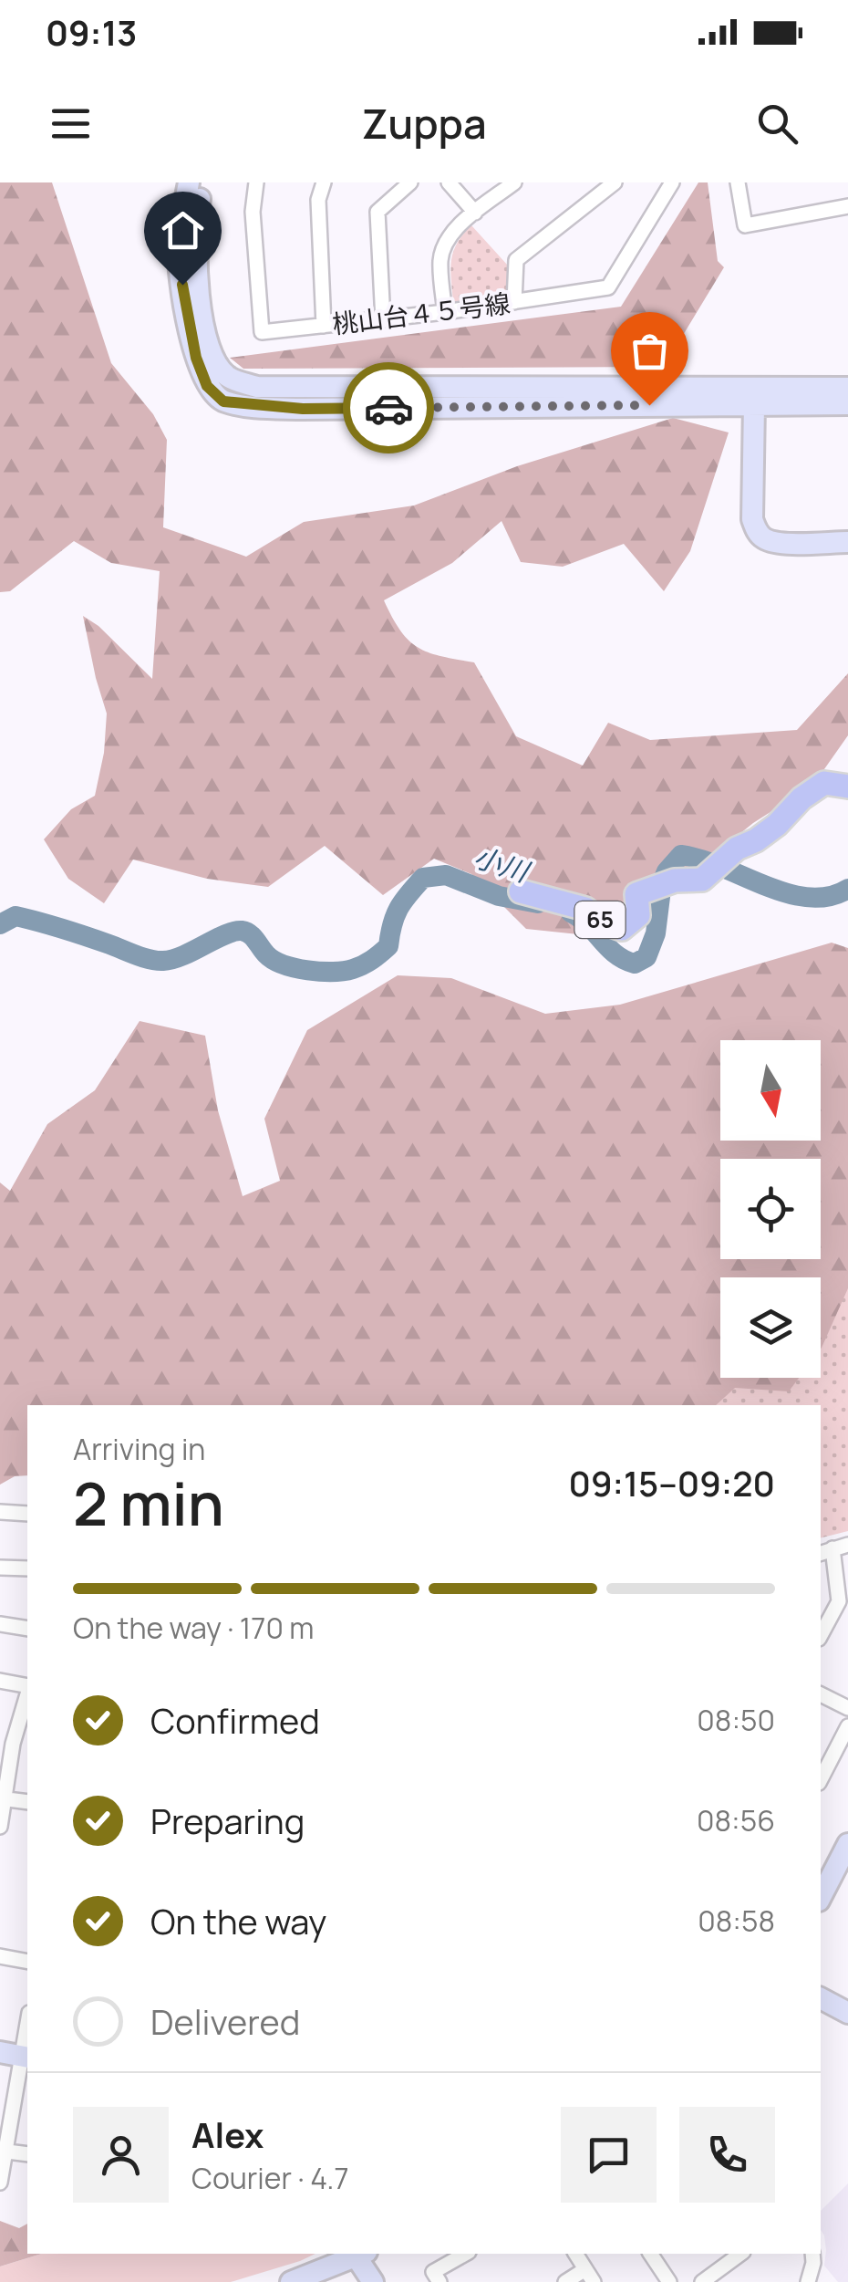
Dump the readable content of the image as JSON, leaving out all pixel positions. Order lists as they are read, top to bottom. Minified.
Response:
{"streets":{"main road":["65"],"street":["桃山台４５号線"]},"water":["小川"],"north":"bottom","page":{"status":"09:13","header":"Zuppa","heading":["2 min","Arriving in","09:15–09:20"],"panel":["Alex","Courier · 4.7"],"bar":"On the way · 170 m","list":[["Confirmed","08:50"],["Preparing","08:56"],["On the way","08:58"],"Delivered"]}}
